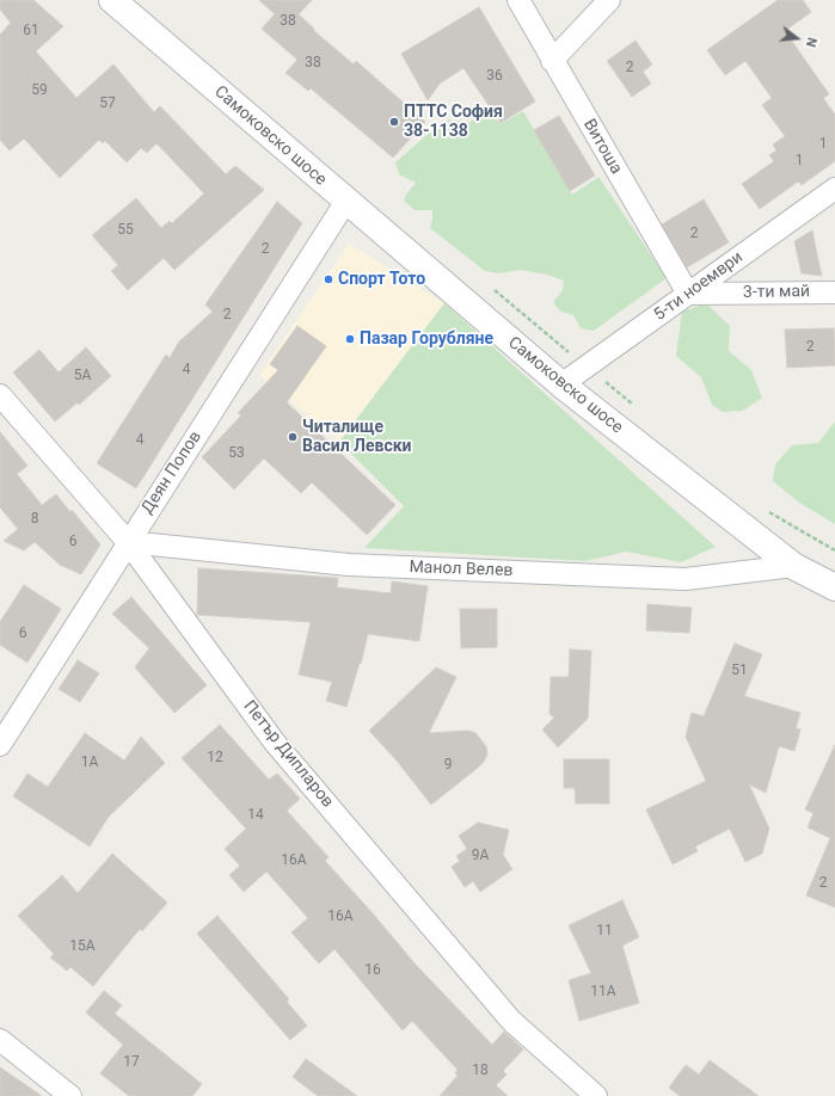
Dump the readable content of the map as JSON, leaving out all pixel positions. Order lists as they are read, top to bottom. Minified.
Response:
{"streets":{"main road":["Самоковско шосе"],"street":["Витоша","5-ти ноември","3-ти май","Деян Попов","Манол Велев","Петър Дипларов"]},"crossings":[["Самоковско шосе","5-ти ноември"],["Самоковско шосе","Деян Попов"],["Самоковско шосе","Манол Велев"],["Витоша","5-ти ноември"],["Витоша","3-ти май"],["5-ти ноември","3-ти май"],["Деян Попов","Манол Велев"],["Деян Попов","Петър Дипларов"],["Манол Велев","Петър Дипларов"]],"places":["ПТТС София 38-1138","Спорт Тото","Пазар Горубляне","Читалище Васил Левски"],"house_numbers":["38","61","38","2","36","59","57","1","1","55","2","2","2","2","4","5А","4","53","8","6","6","51","12","1А","9","14","9А","16А","2","16А","11","15А","16","11А","17","18"],"north":"right"}
